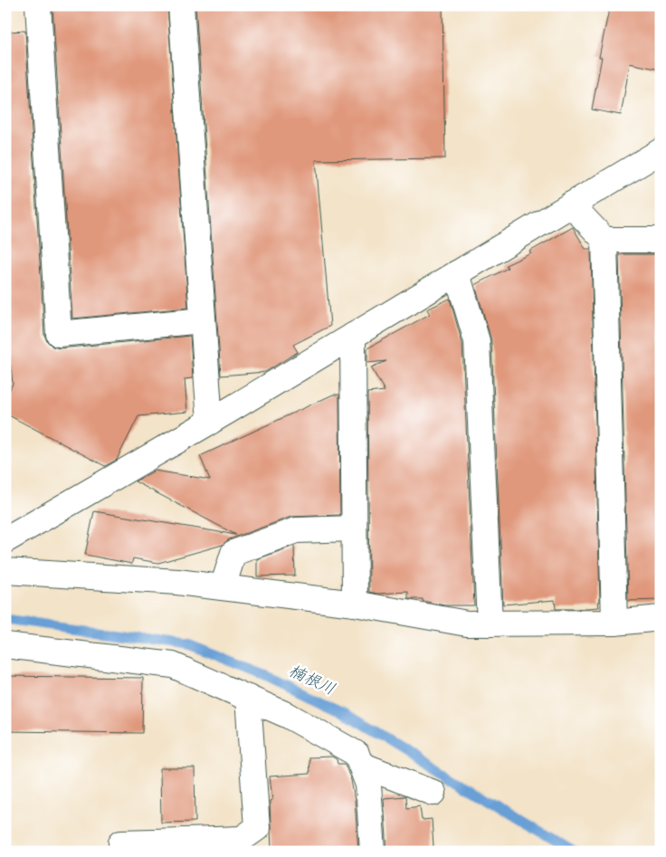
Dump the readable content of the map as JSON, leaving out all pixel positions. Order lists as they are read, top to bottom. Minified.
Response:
{"water":["楠根川"]}
